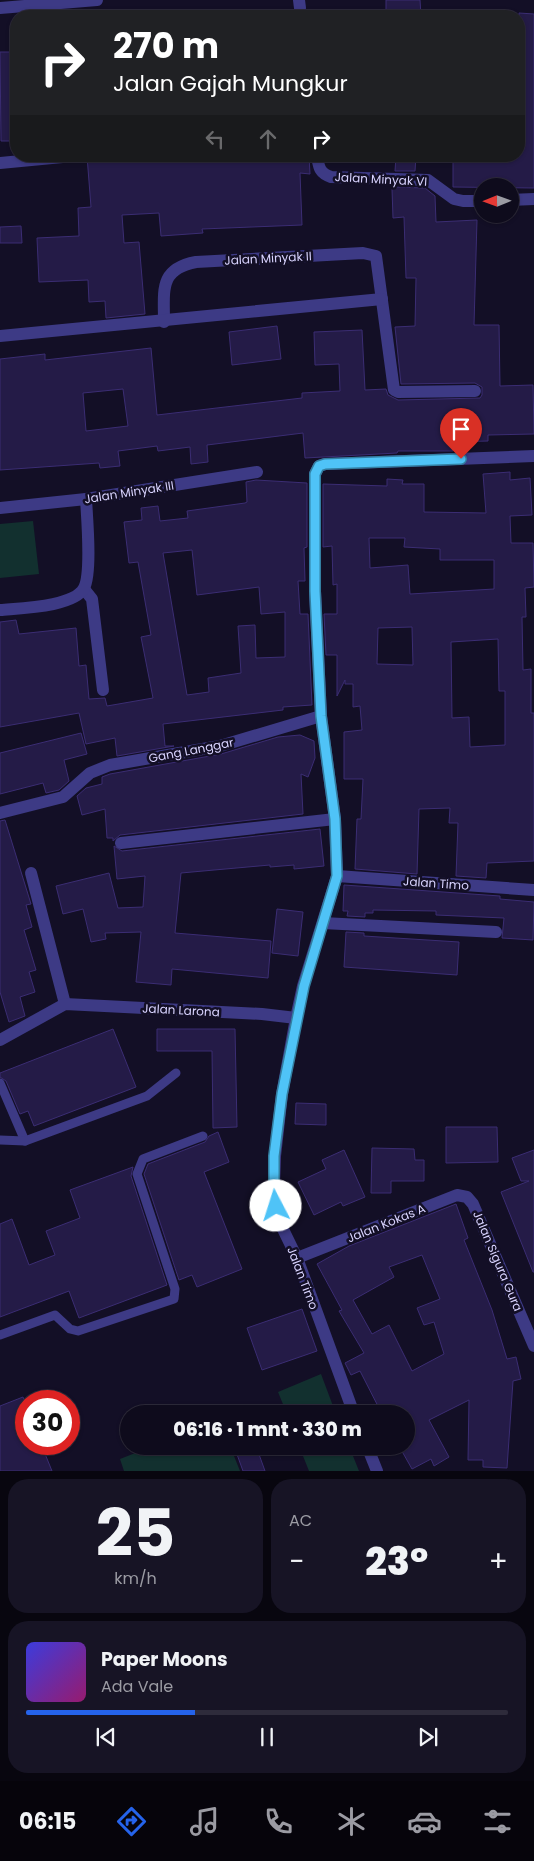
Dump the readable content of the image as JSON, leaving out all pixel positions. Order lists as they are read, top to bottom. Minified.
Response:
{"streets":{"street":["Jalan Minyak VI","Jalan Minyak II","Jalan Minyak III","Gang Langgar","Jalan Timo","Jalan Larona","Jalan Kokas A","Jalan Sigura Gura"]},"crossings":[["Gang Langgar","Jalan Timo"],["Jalan Timo","Jalan Larona"],["Jalan Timo","Jalan Kokas A"],["Jalan Kokas A","Jalan Sigura Gura"]],"north":"left","page":{"turn":["270 m","Jalan Gajah Mungkur"],"limit":"30","trip":"06:16 · 1 mnt · 330 m","tile":[["25","km/h"],"AC"],"heat":["−","23°","+"],"song":["Paper Moons","Ada Vale"],"tabs":"06:15"}}
